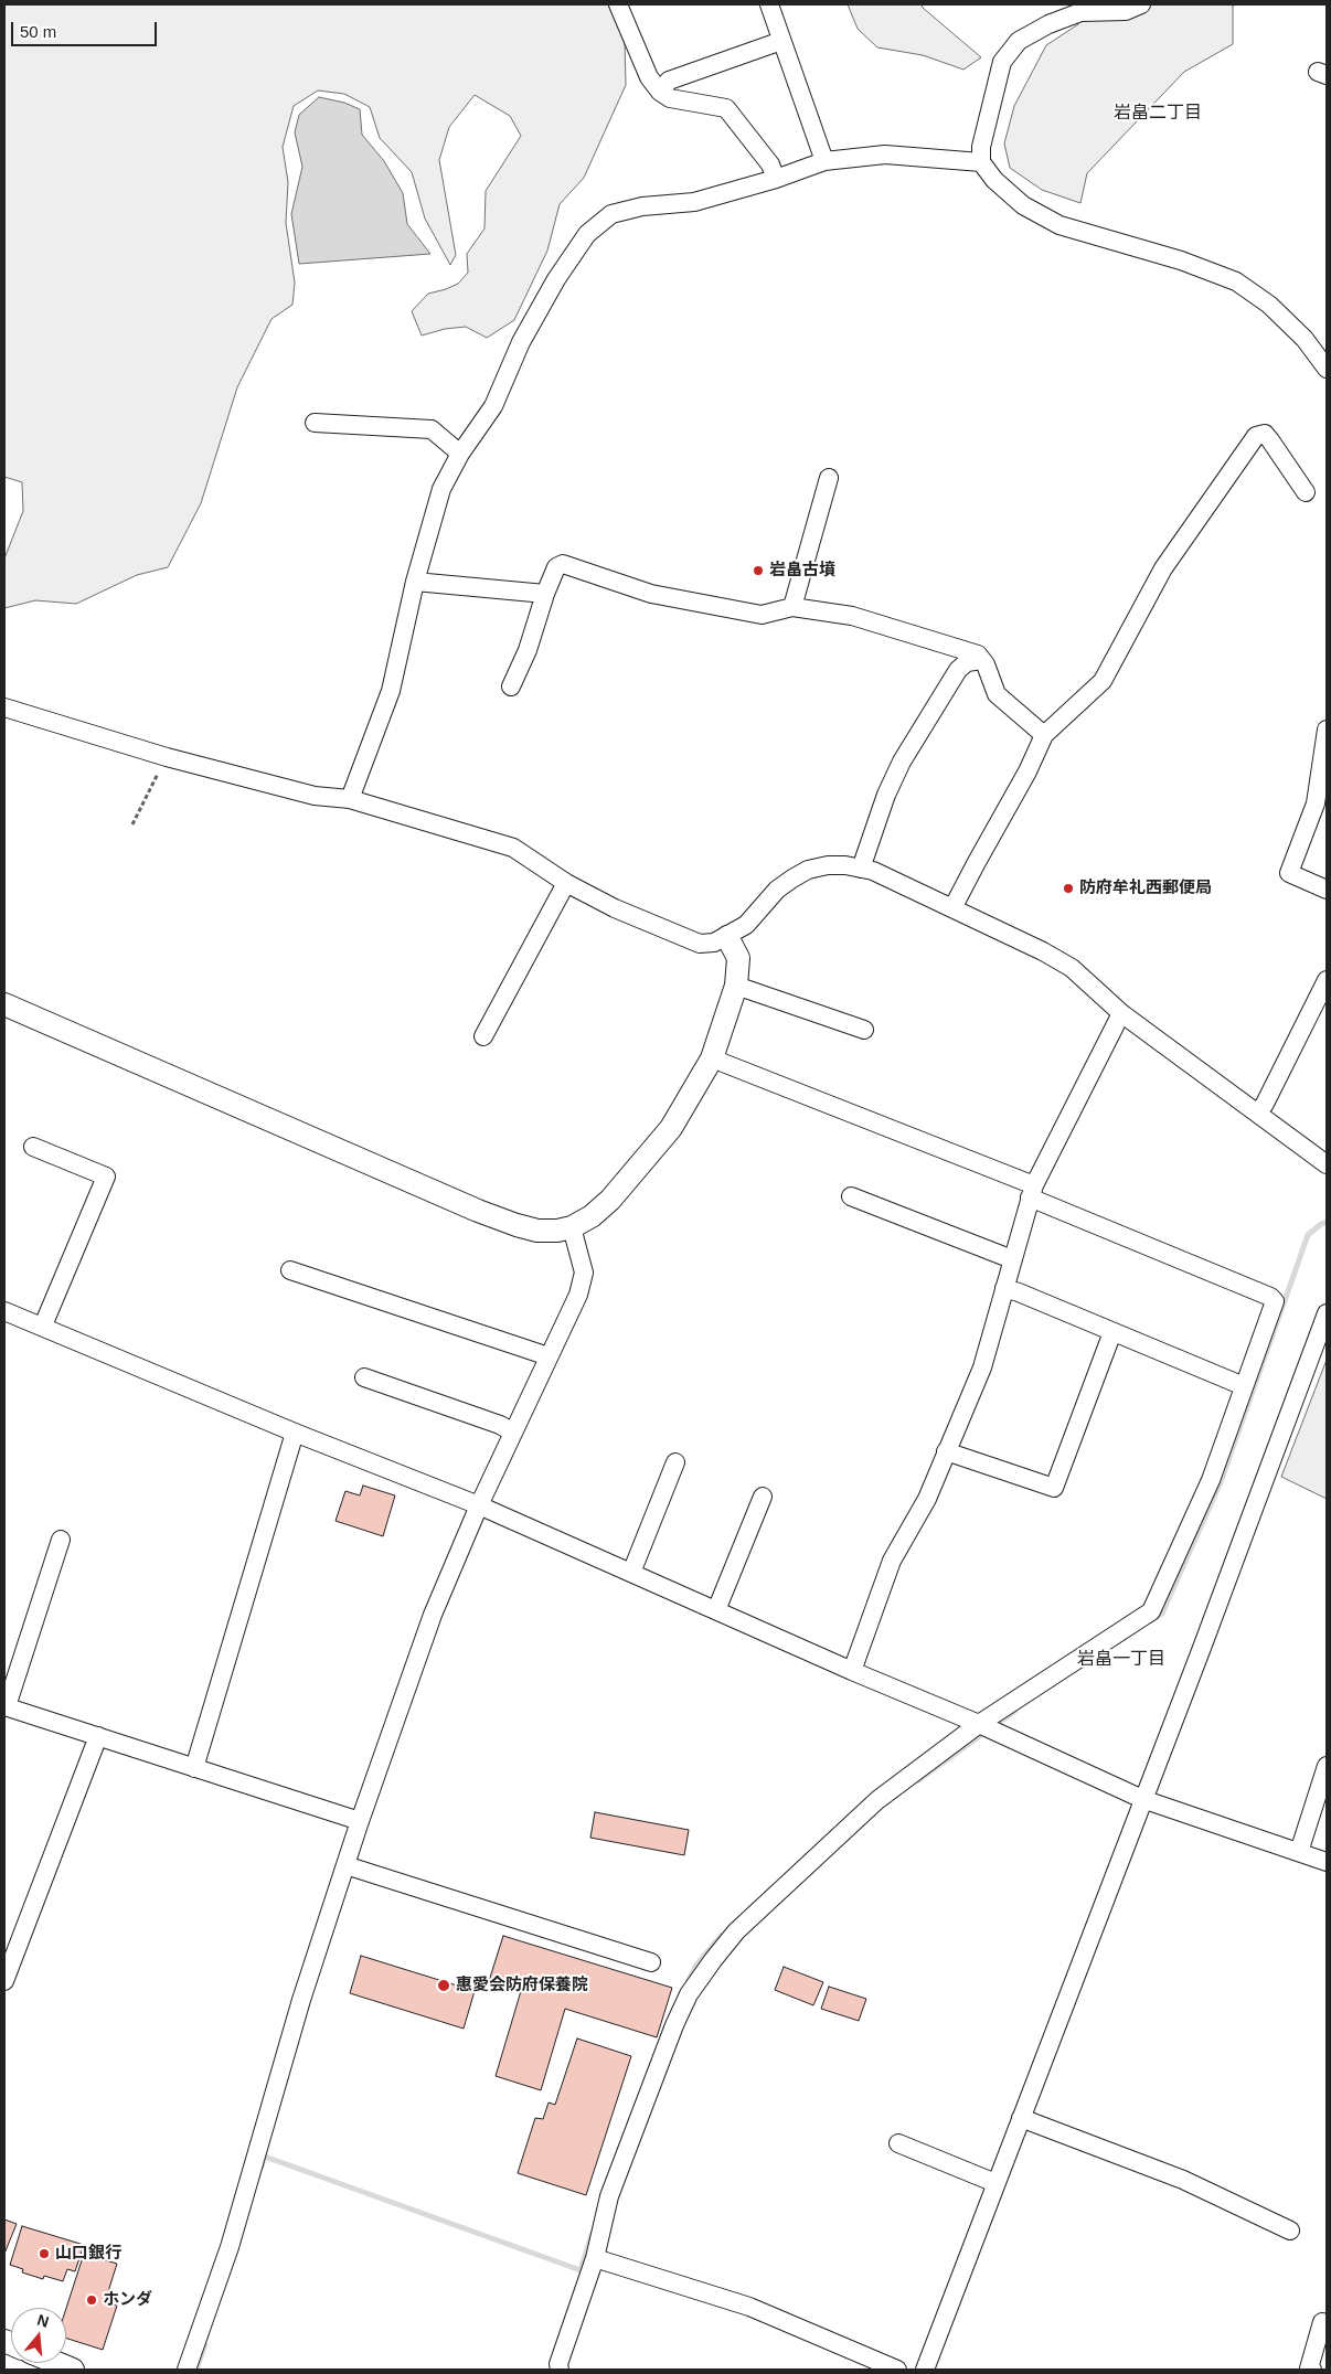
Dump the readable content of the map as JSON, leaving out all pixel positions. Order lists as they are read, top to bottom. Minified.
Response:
{"districts":["岩畠二丁目","岩畠一丁目"],"places":["岩畠古墳","防府牟礼西郵便局","惠愛会防府保養院","山口銀行","ホンダ"],"scale_bar":"50 m","north":"top"}
